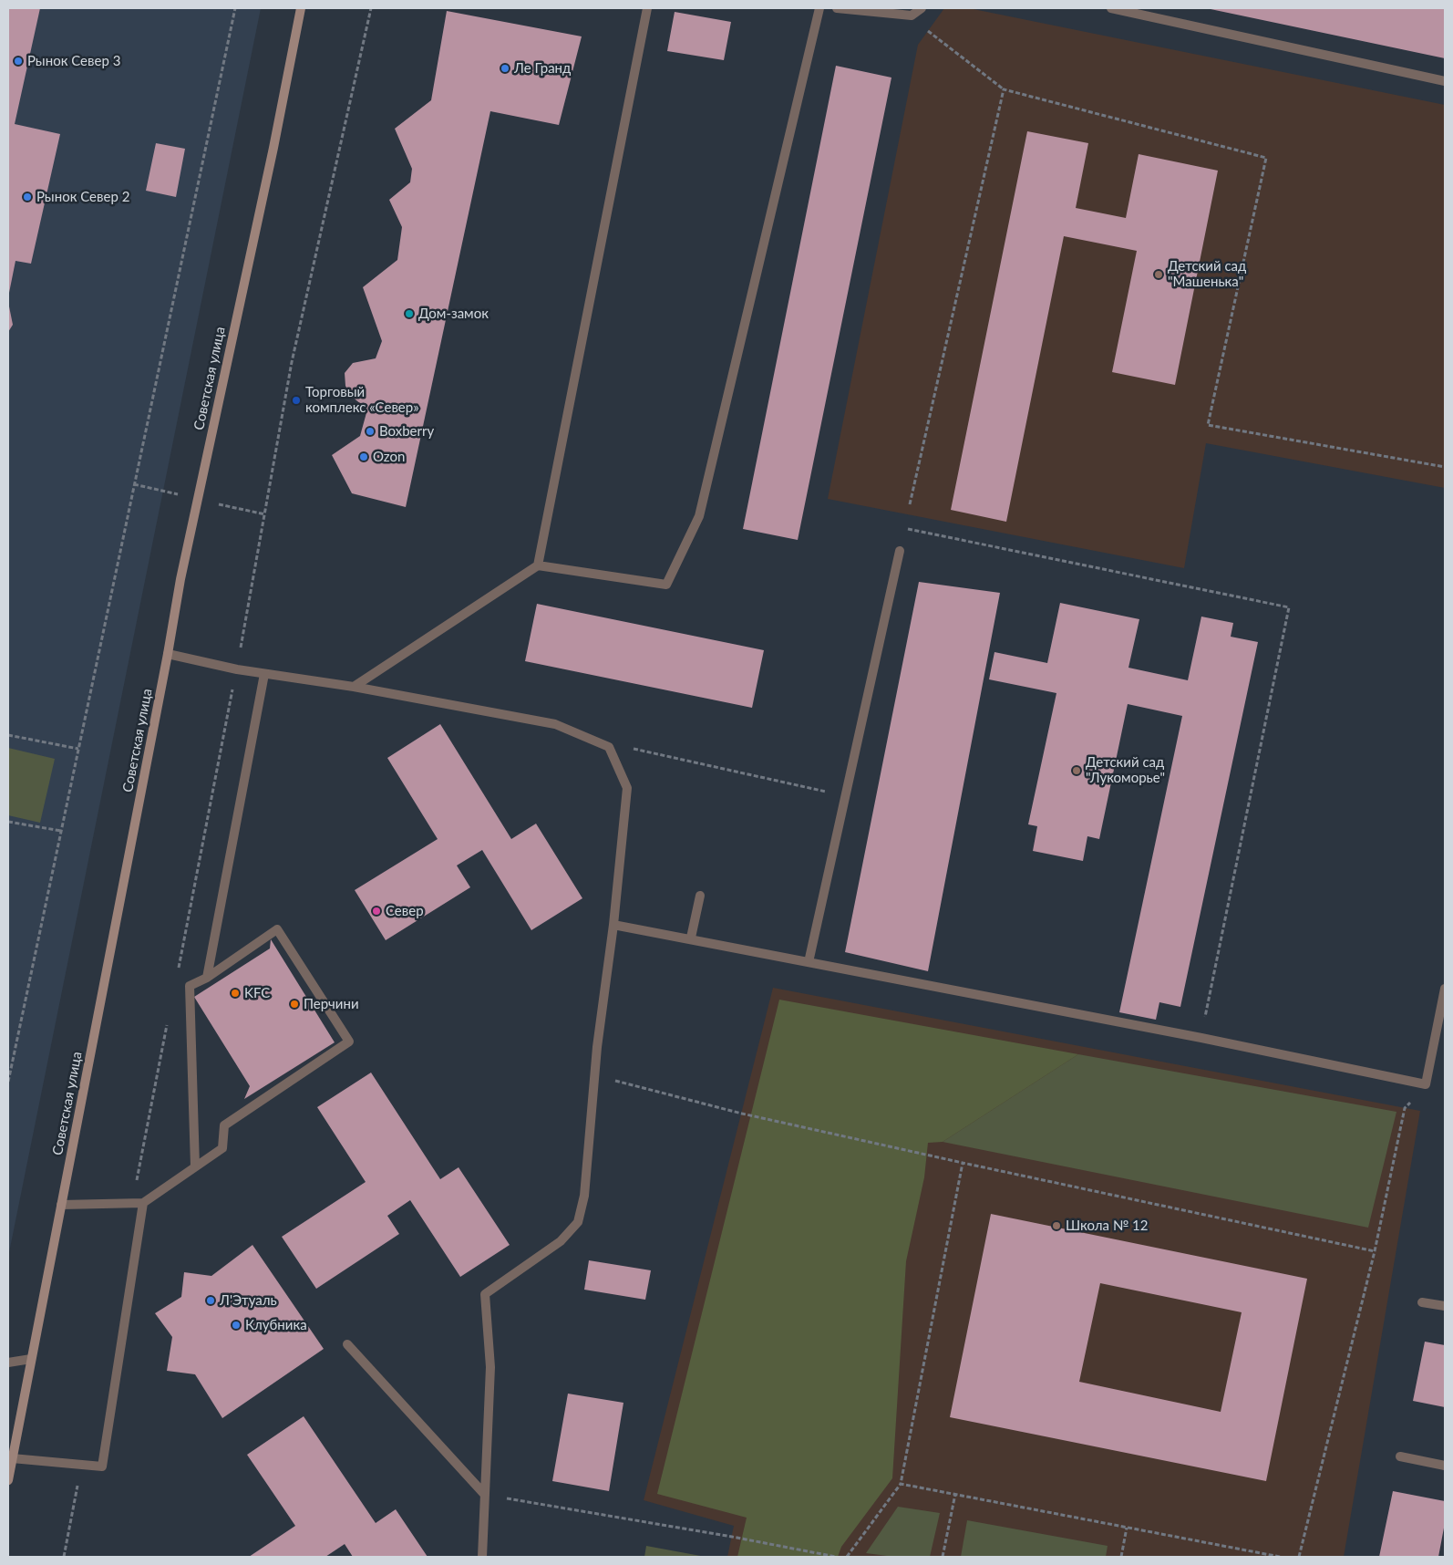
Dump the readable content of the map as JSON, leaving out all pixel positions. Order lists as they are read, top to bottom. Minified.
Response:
{"streets":{"main road":["Советская улица"]},"places":["Рынок Север 3","Ле Гранд","Рынок Север 2","Детский сад \"Машенька\"","Дом-замок","Торговый комплекс «Север»","Boxberry","Ozon","Детский сад \"Лукоморье\"","Север","KFC","Перчини","Школа № 12","Л'Этуаль","Клубника"]}
